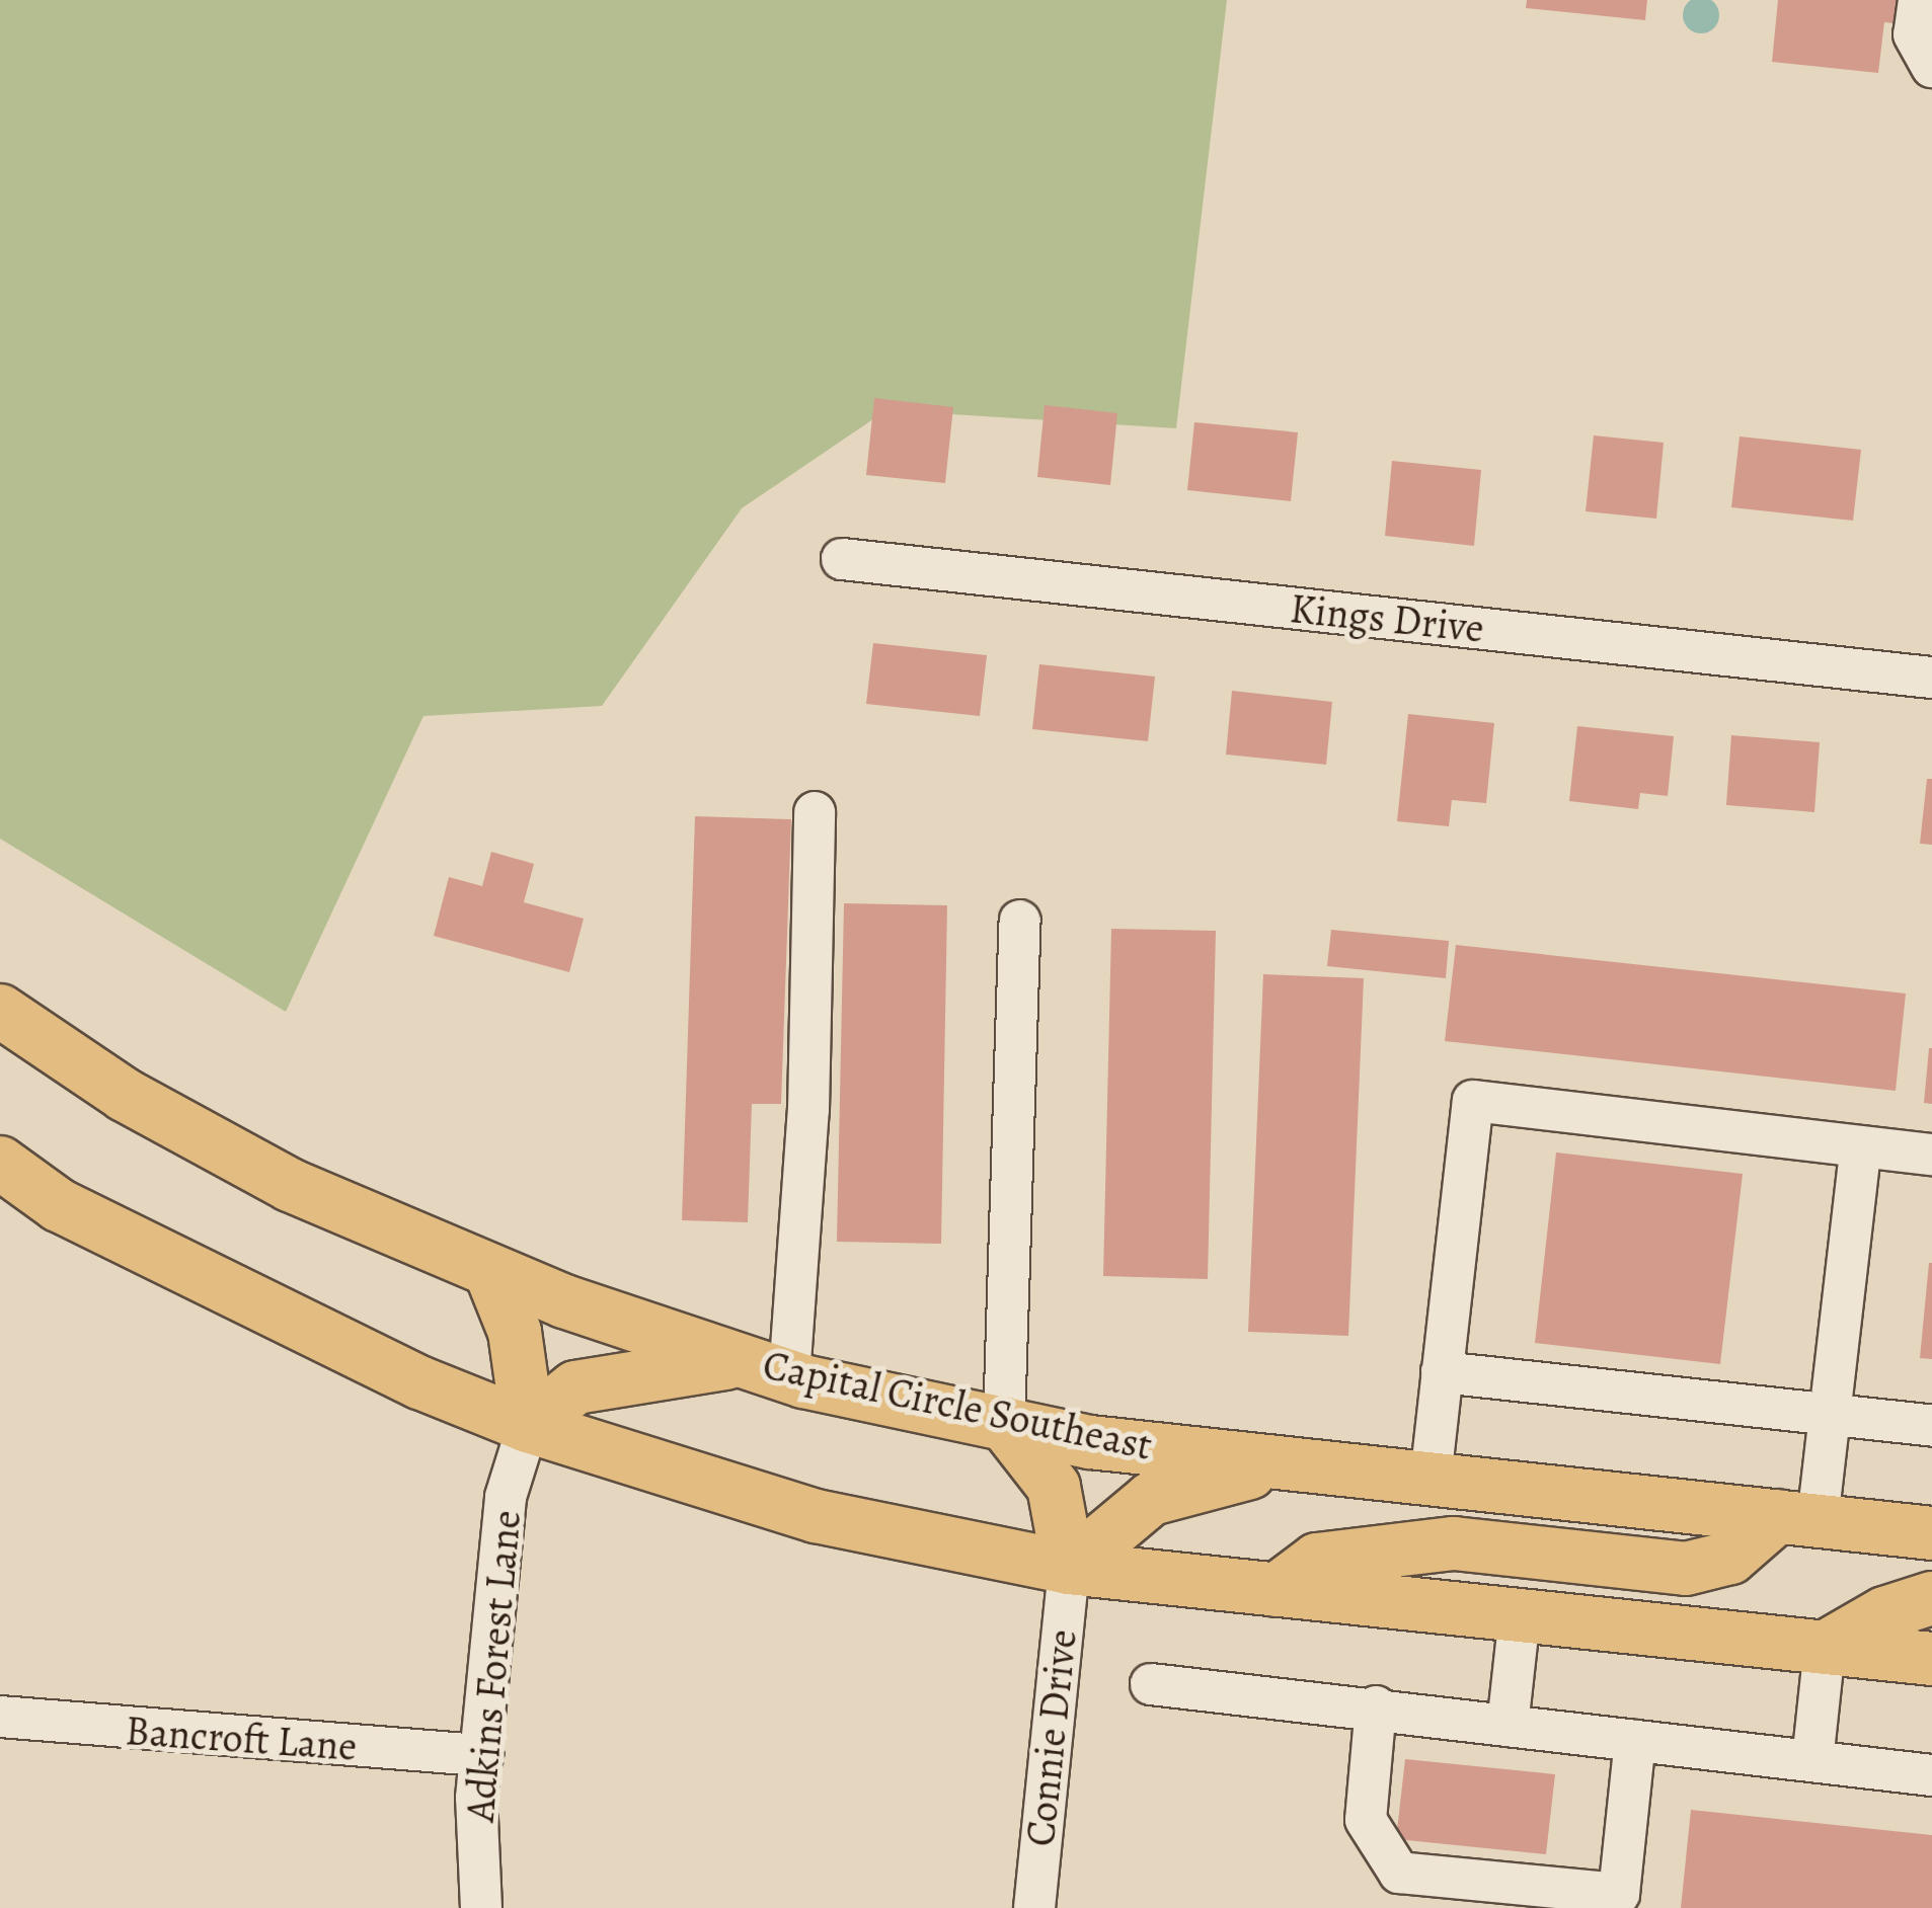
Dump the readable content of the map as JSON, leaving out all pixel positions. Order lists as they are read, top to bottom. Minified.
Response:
{"streets":{"main road":["Capital Circle Southeast"],"street":["Kings Drive","Adkins Forest Lane","Connie Drive","Bancroft Lane"]},"crossings":[["Adkins Forest Lane","Bancroft Lane"]]}
